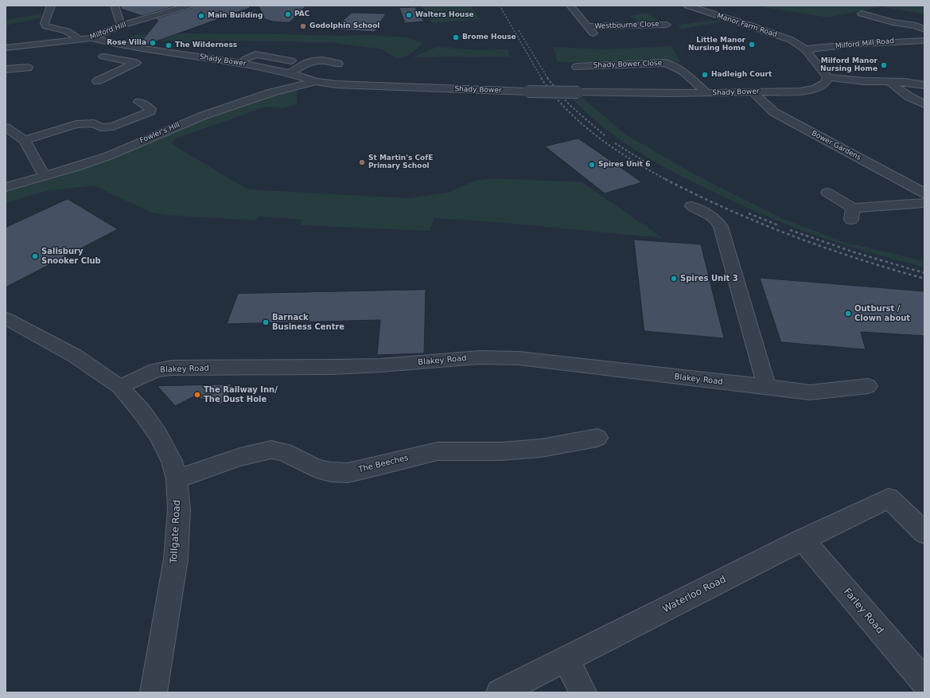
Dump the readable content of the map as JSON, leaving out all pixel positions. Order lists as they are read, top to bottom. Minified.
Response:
{"streets":{"street":["Westbourne Close","Manor Farm Road","Milford Hill","Milford Mill Road","Shady Bower","Shady Bower Close","Fowler's Hill","Bower Gardens","Blakey Road","The Beeches","Tollgate Road","Waterloo Road","Farley Road"]},"crossings":[["Manor Farm Road","Milford Mill Road"],["Milford Hill","Shady Bower"],["Shady Bower","Shady Bower Close"],["Shady Bower","Fowler's Hill"],["Shady Bower","Bower Gardens"],["Blakey Road","Tollgate Road"],["The Beeches","Tollgate Road"],["Waterloo Road","Farley Road"]],"places":["PAC","Walters House","Main Building","Godolphin School","Brome House","Rose Villa","Little Manor Nursing Home","The Wilderness","Milford Manor Nursing Home","Hadleigh Court","St Martin's CofE Primary School","Spires Unit 6","Salisbury Snooker Club","Spires Unit 3","Outburst / Clown about","Barnack Business Centre","The Railway Inn/ The Dust Hole"]}
